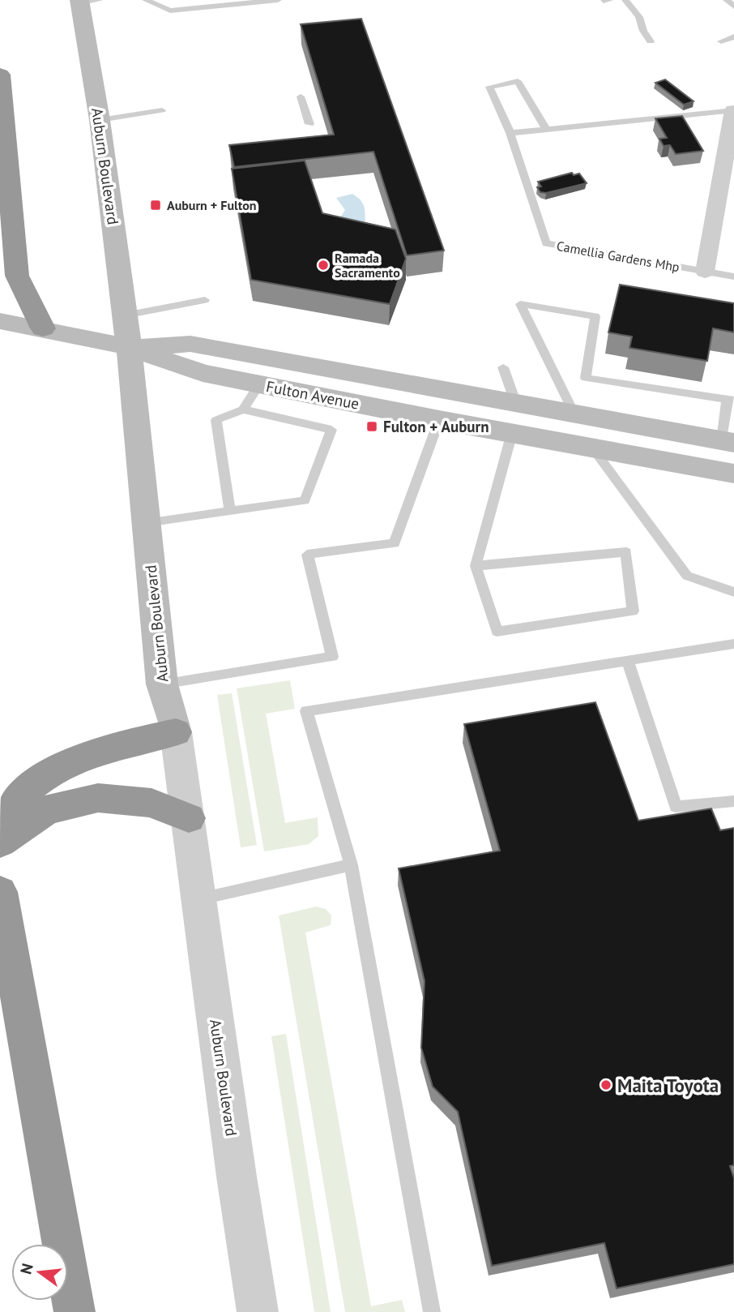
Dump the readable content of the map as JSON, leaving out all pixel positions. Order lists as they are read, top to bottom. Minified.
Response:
{"streets":{"main road":["Auburn Boulevard","Fulton Avenue"],"lane":["Camellia Gardens Mhp"]},"crossings":[["Auburn Boulevard","Fulton Avenue"]],"places":{"transit":["Auburn + Fulton","Fulton + Auburn"],"other":["Ramada Sacramento","Maita Toyota"]},"north":"left"}
